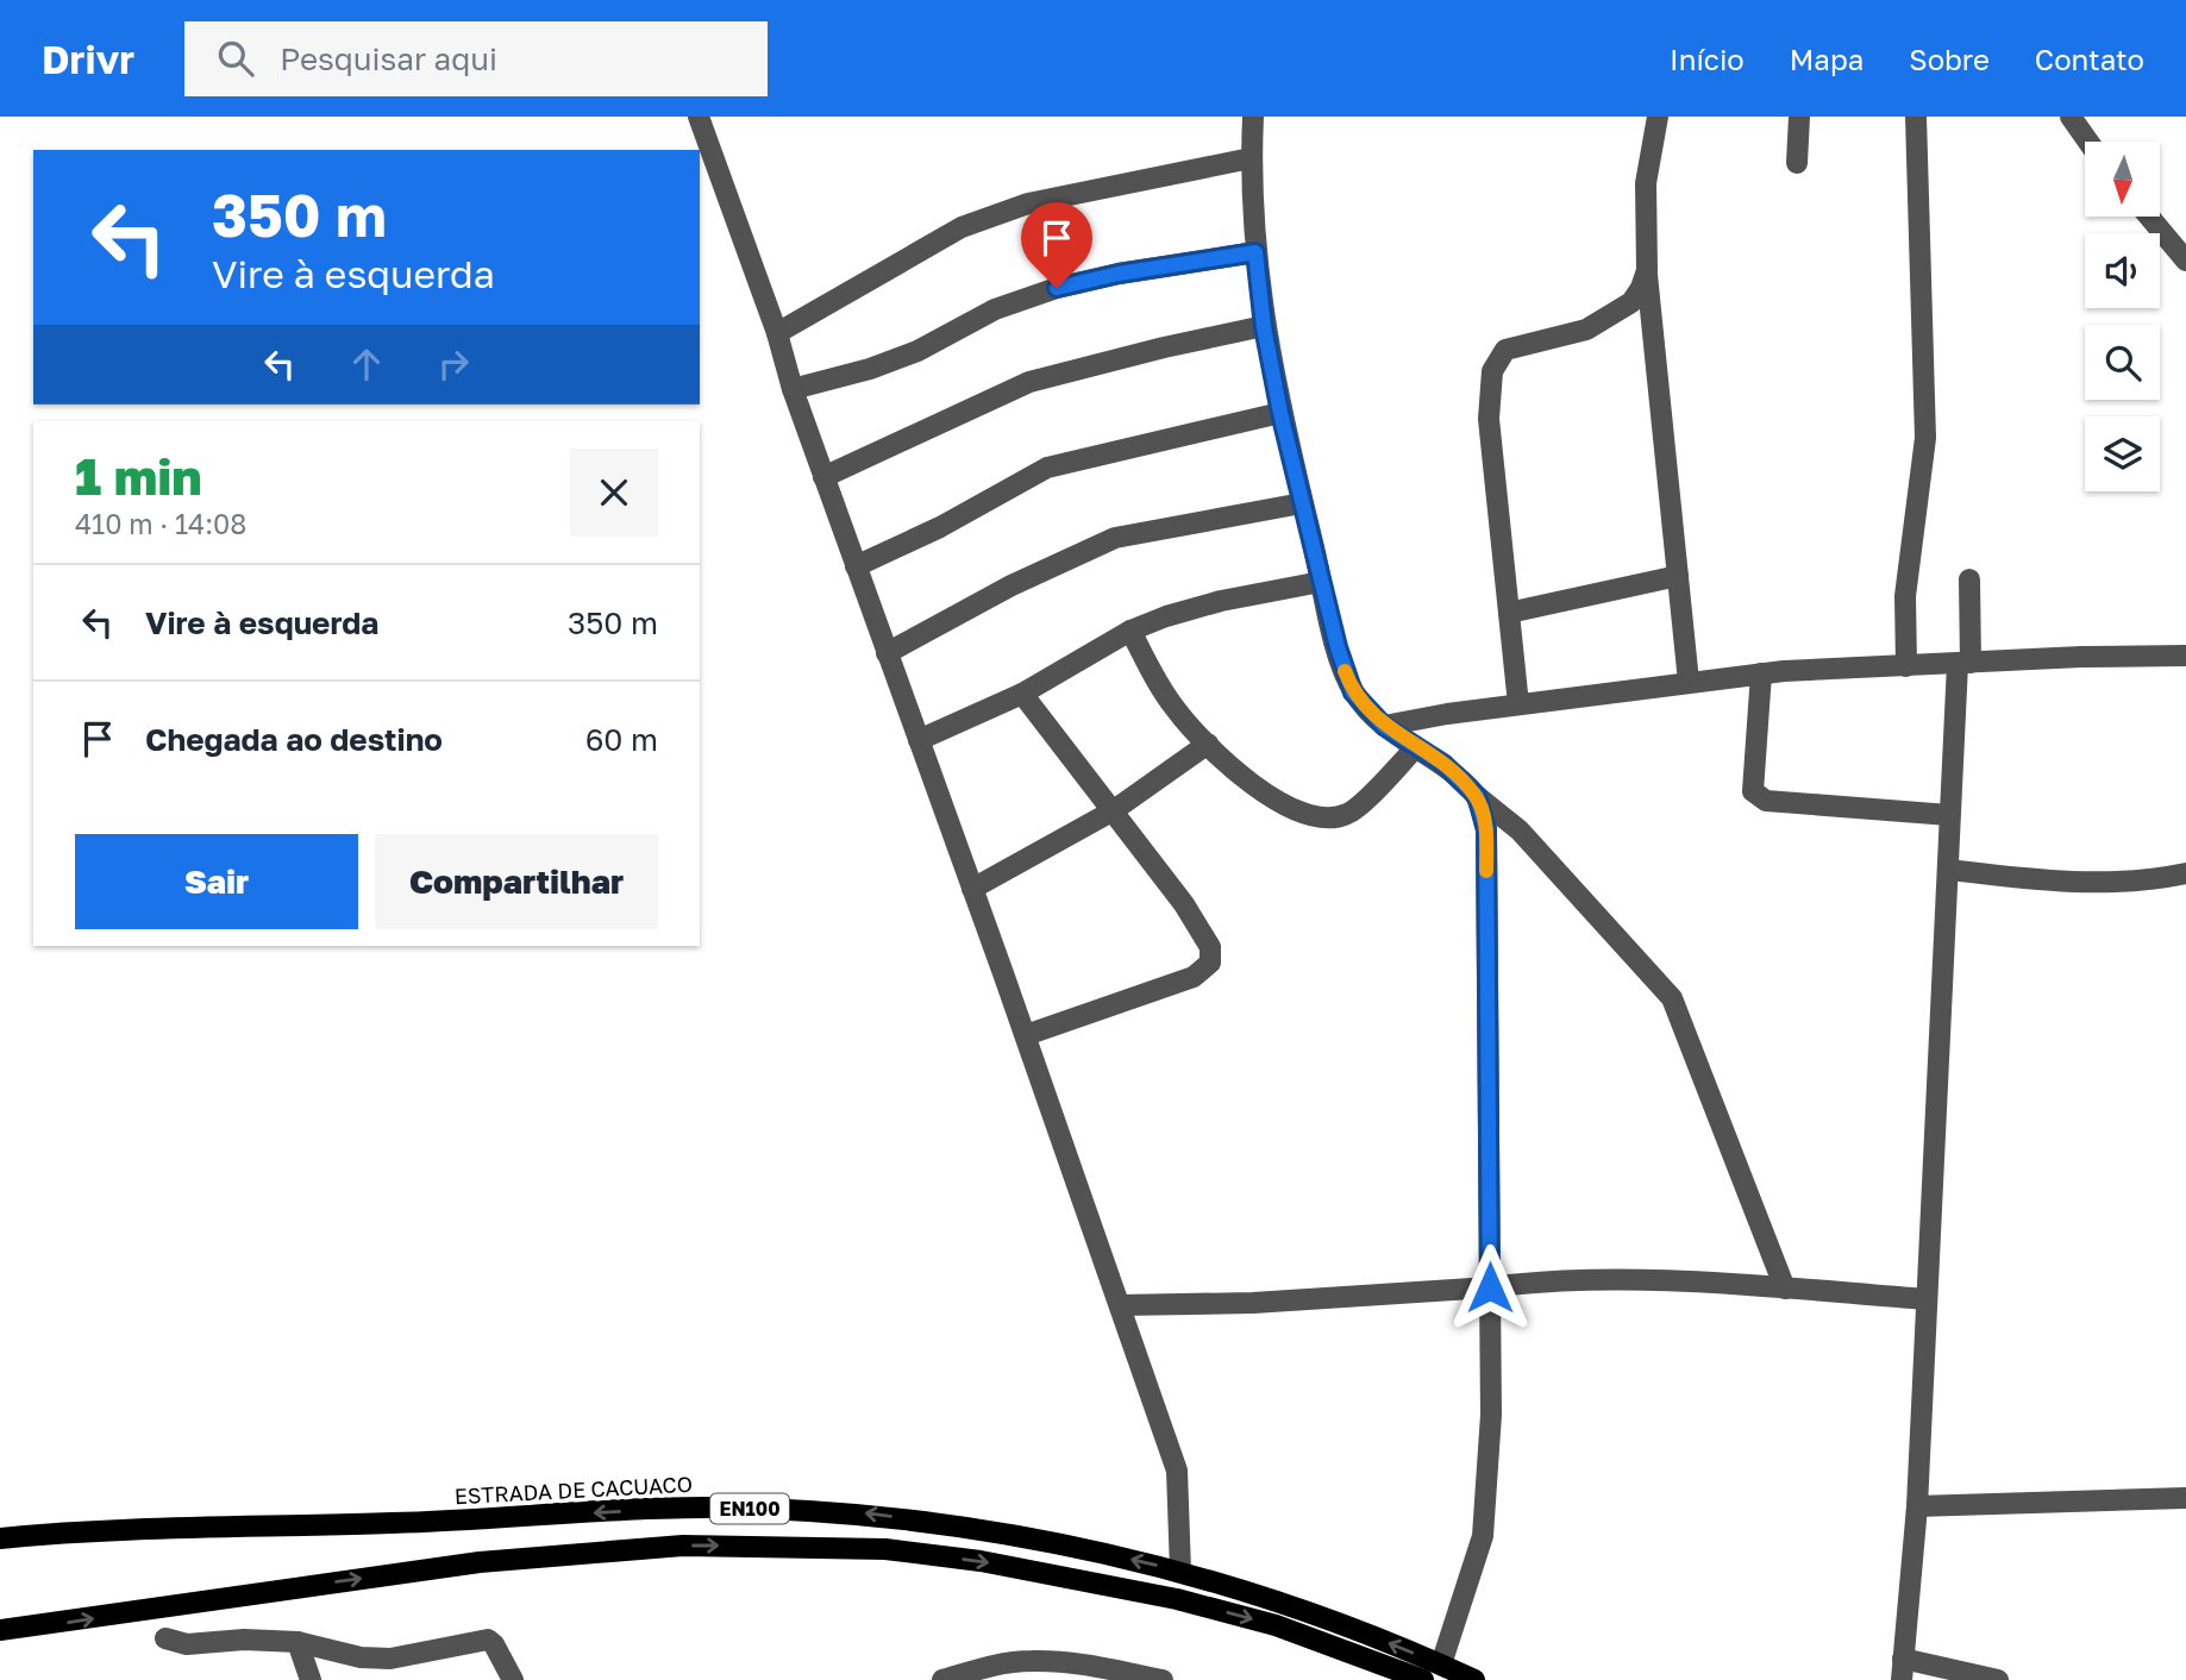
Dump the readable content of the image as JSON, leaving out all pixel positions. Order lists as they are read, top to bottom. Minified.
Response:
{"streets":{"main road":["ESTRADA DE CACUACO","EN100"]},"north":"bottom","page":{"header":"Drivr","search":"Pesquisar aqui","nav":["Início","Mapa","Sobre","Contato"],"turn":["350 m","Vire à esquerda"],"heading":["1 min","410 m · 14:08"],"list":[{"name":"Vire à esquerda","value":"350 m"},{"name":"Chegada ao destino","value":"60 m"}],"buttons":["Sair","Compartilhar"]}}
